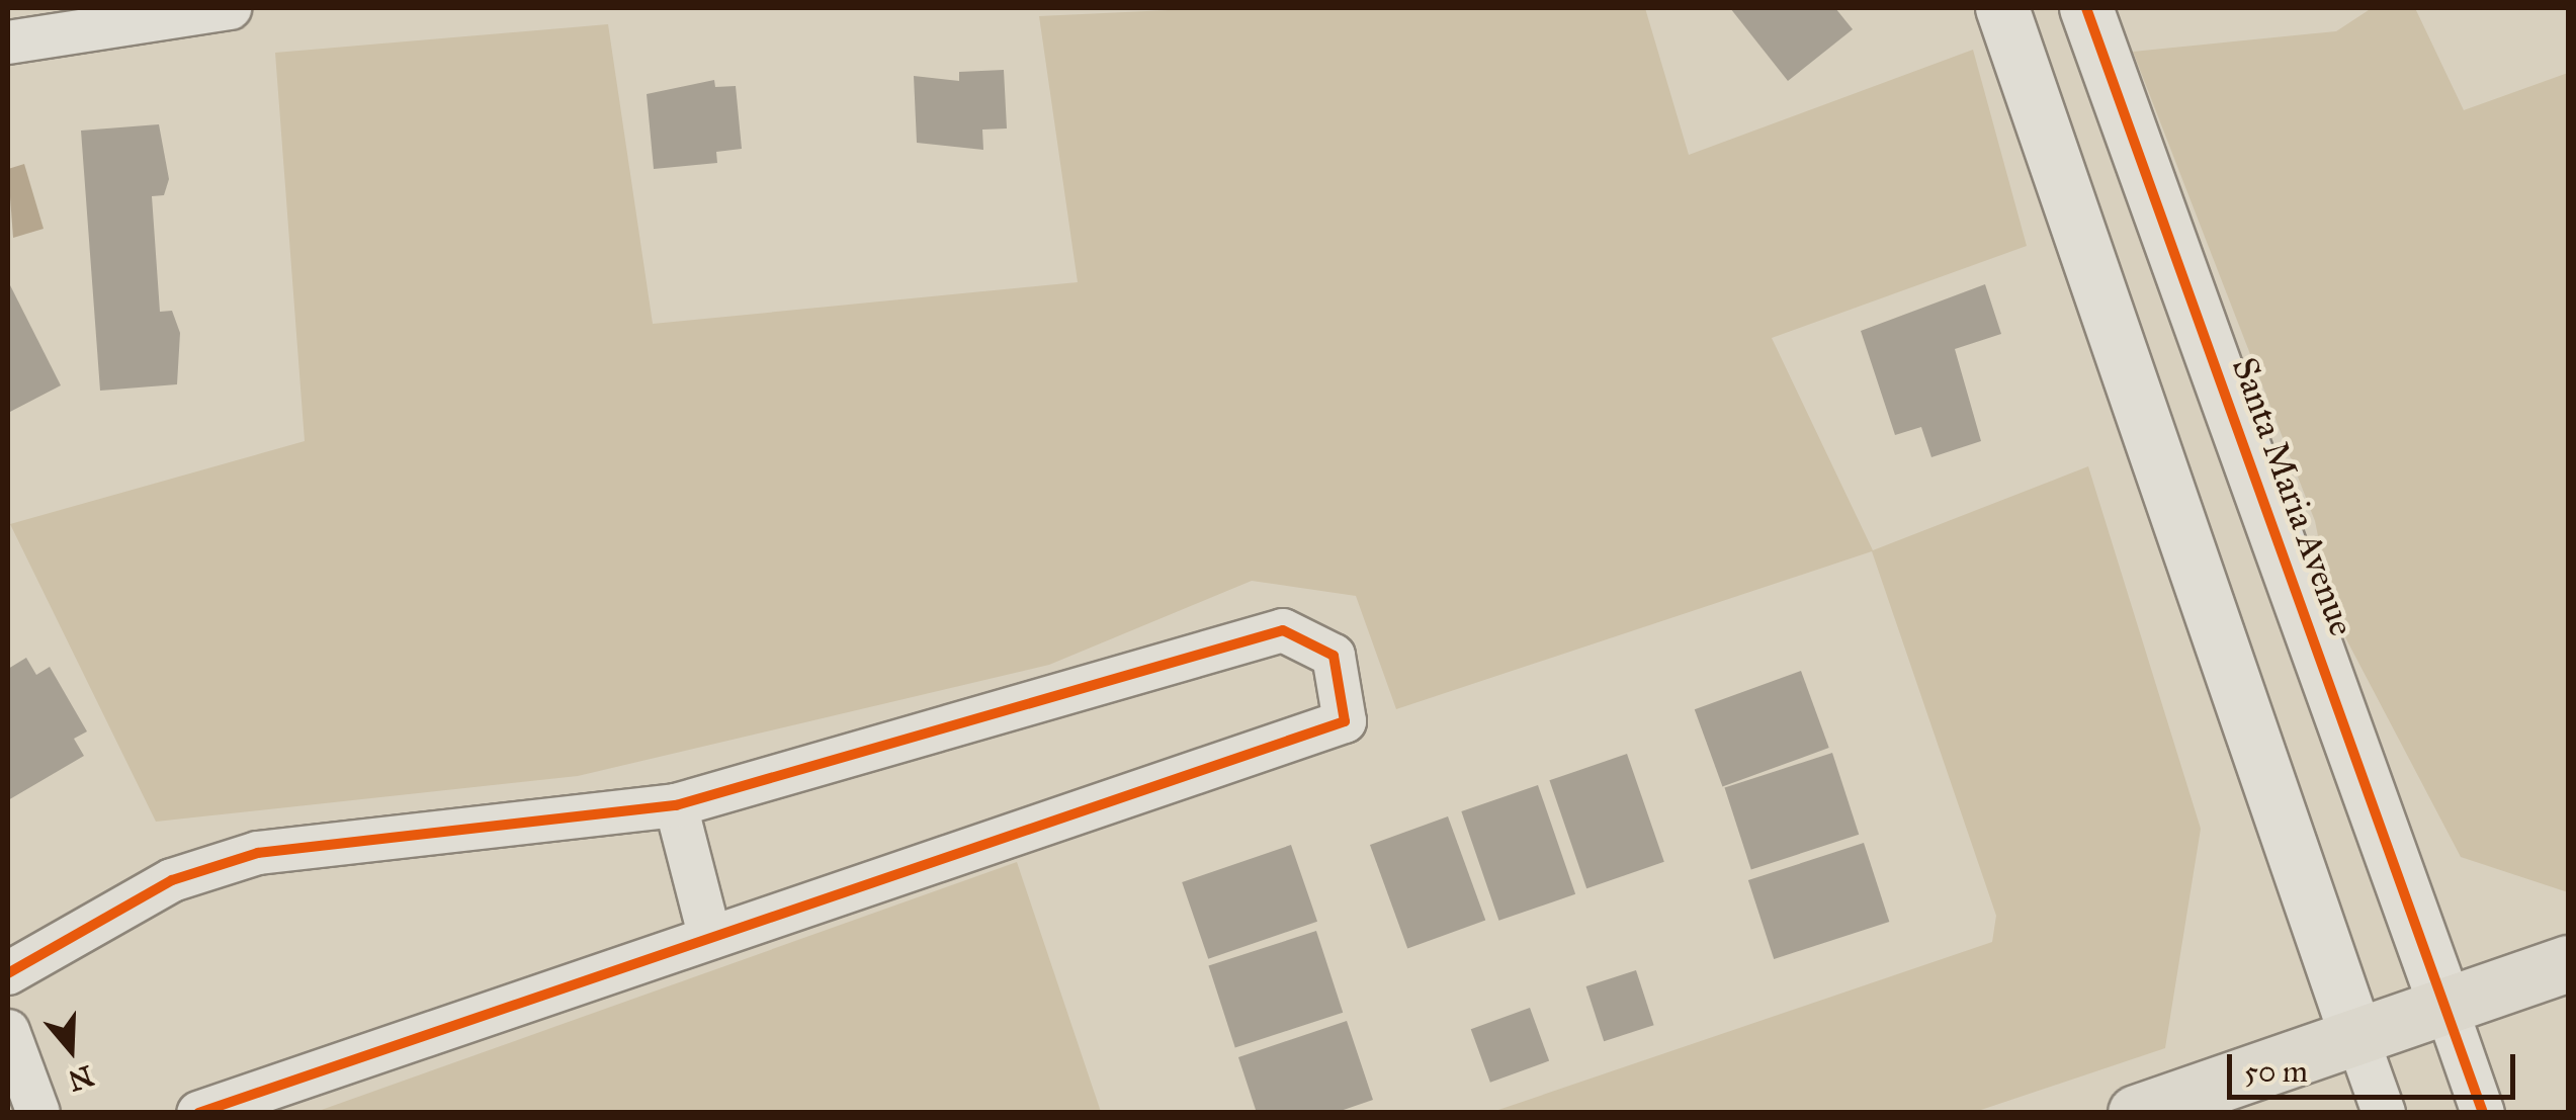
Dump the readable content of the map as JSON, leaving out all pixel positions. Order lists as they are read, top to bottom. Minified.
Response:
{"streets":{"street":["Santa Maria Avenue"]},"scale_bar":"50 m","north":"bottom"}
